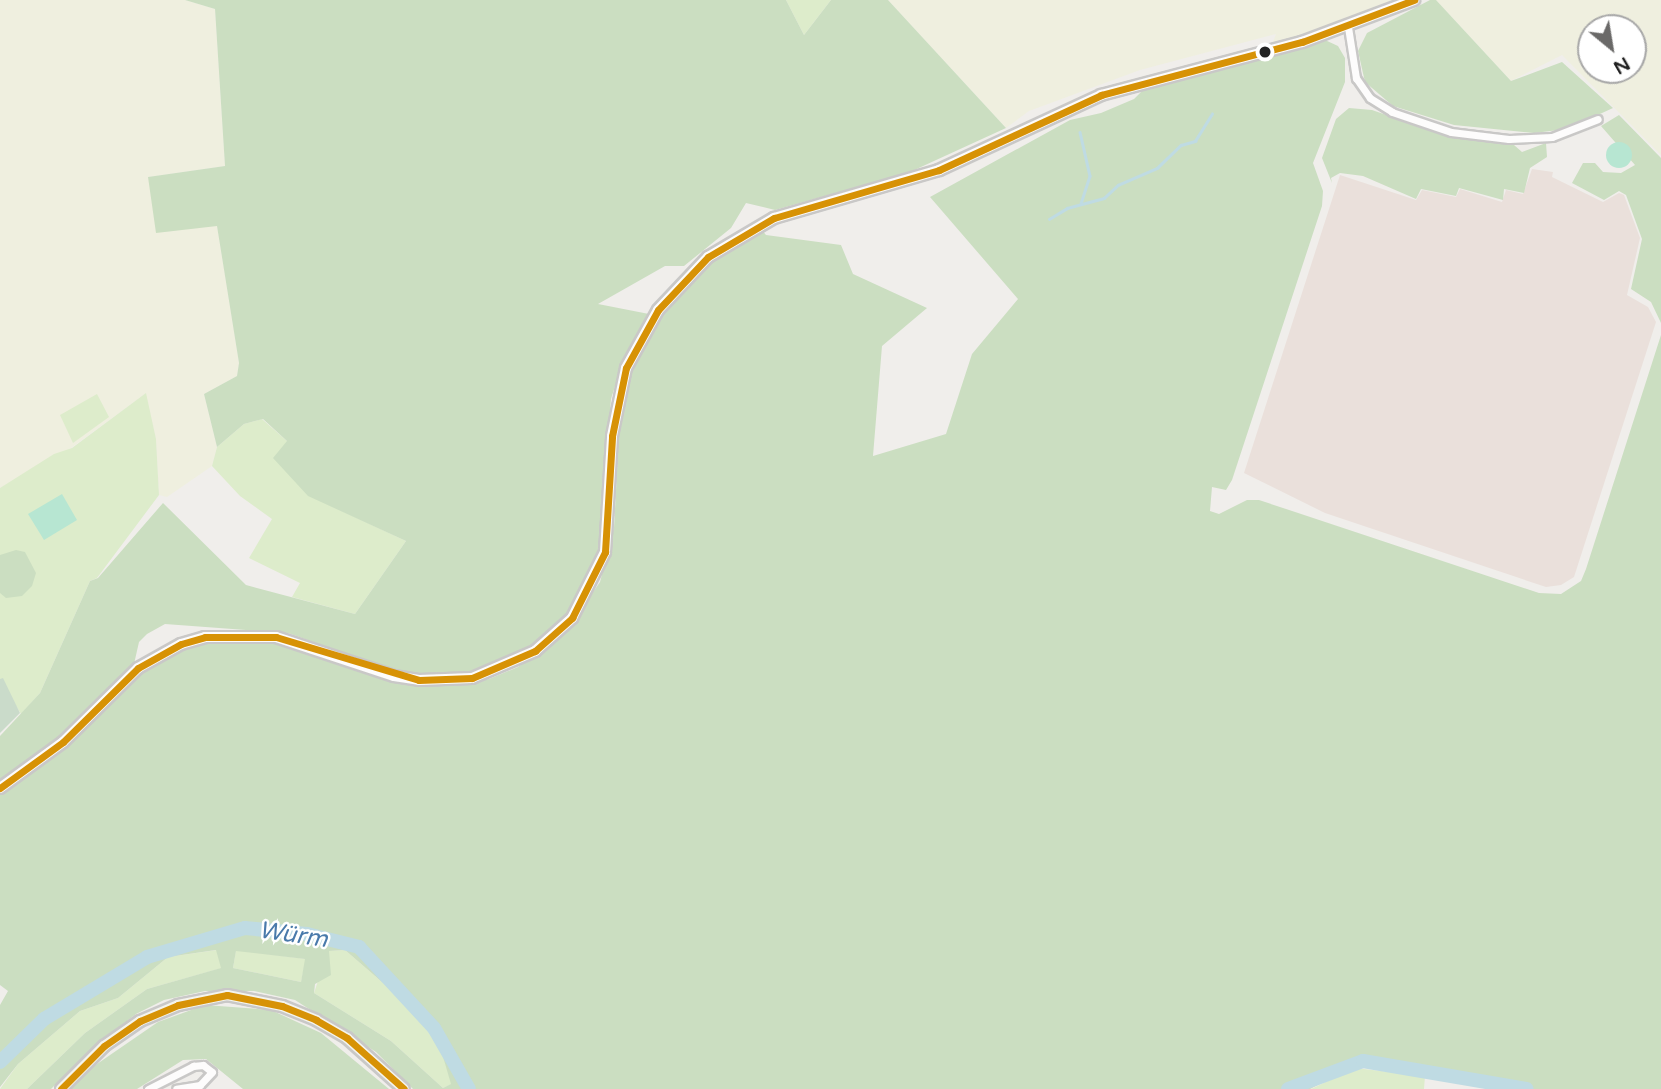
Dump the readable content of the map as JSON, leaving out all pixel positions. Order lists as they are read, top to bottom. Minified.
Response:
{"water":["Würm"],"north":"bottom right"}
